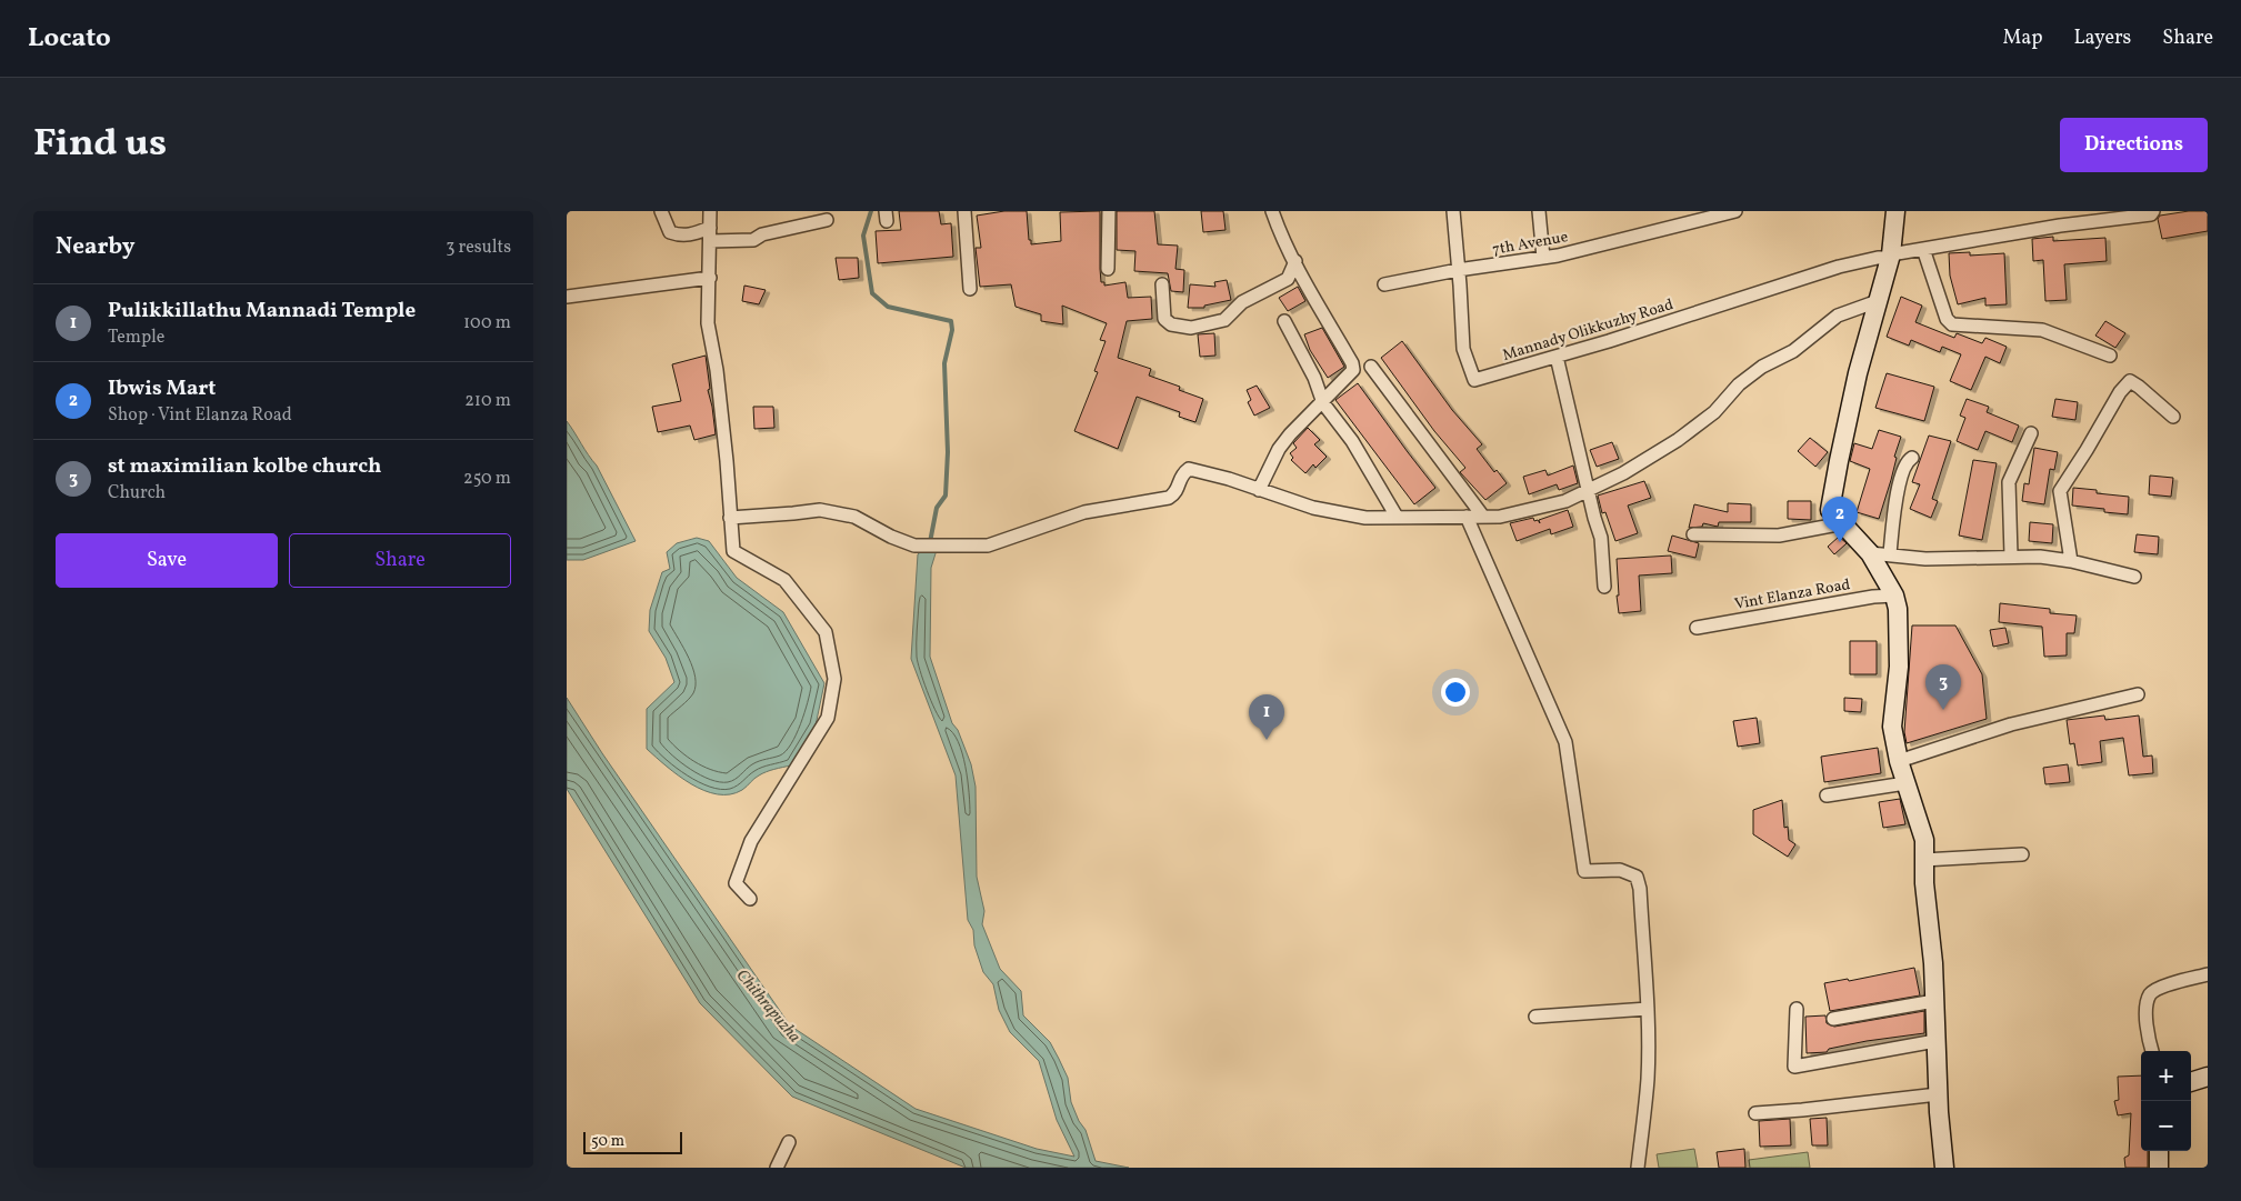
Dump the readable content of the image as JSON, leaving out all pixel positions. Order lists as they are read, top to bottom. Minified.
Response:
{"streets":{"street":["7th Avenue","Mannady Olikkuzhy Road","Vint Elanza Road"]},"crossings":[["7th Avenue","Mannady Olikkuzhy Road"]],"water":["Chithrapuzha"],"scale_bar":"50 m","page":{"header":"Locato","nav":["Map","Layers","Share"],"title":"Find us","buttons":["Directions",["Save","Share"]],"heading":["Nearby","3 results"],"list":[{"mark":"1","name":"Pulikkillathu Mannadi Temple","note":"Temple","value":"100 m"},{"mark":"2","name":"Ibwis Mart","note":"Shop · Vint Elanza Road","value":"210 m"},{"mark":"3","name":"st maximilian kolbe church","note":"Church","value":"250 m"}],"pins":["2","3","1"],"map_buttons":["+","−"],"scale":"50 m"}}
